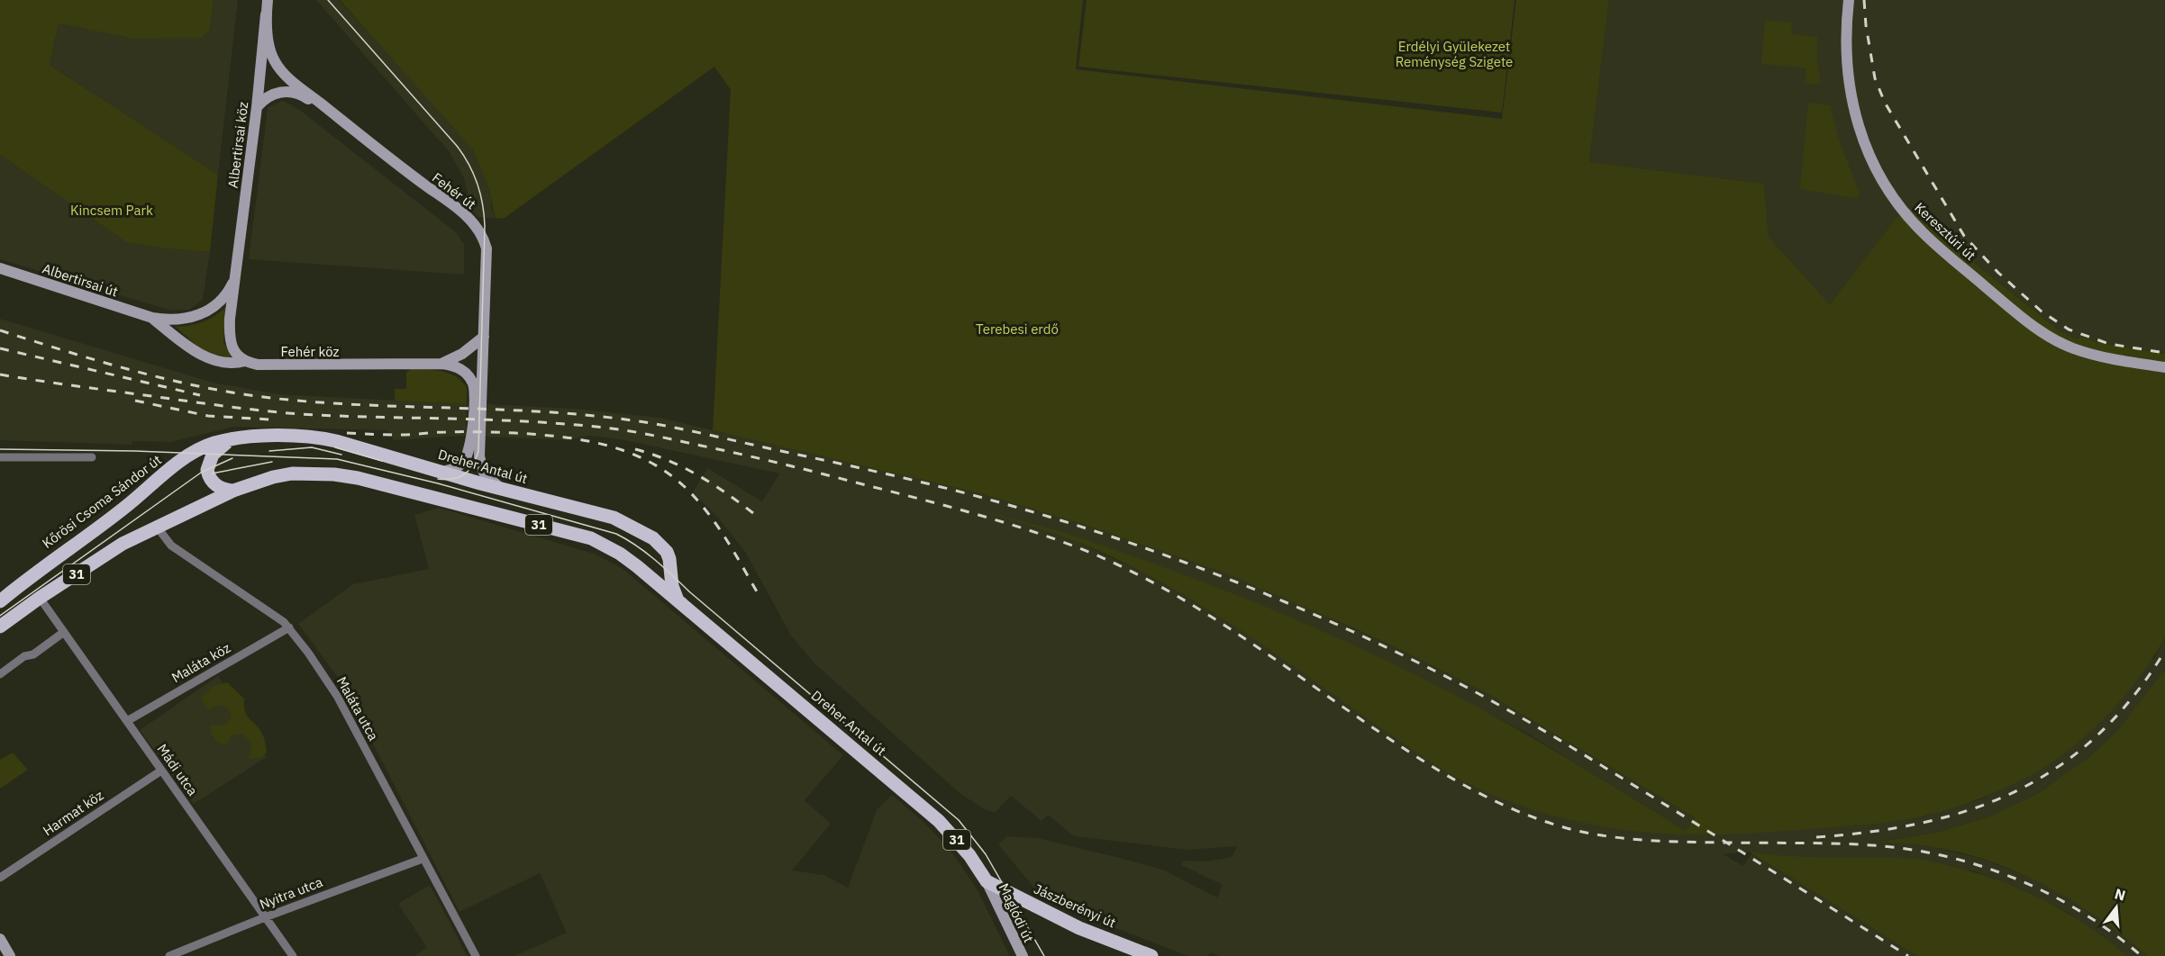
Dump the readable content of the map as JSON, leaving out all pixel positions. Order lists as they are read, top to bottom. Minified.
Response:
{"streets":{"main road":["Albertirsai köz","Fehér út","Keresztúri út","Albertirsai út","Fehér köz","Dreher Antal út","Kőrösi Csoma Sándor út","31","Jászberényi út","Maglódi út"],"street":["Maláta köz","Maláta utca","Mádi utca","Harmat köz","Nyitra utca"]},"crossings":[["Albertirsai köz","Fehér út"],["Albertirsai köz","Albertirsai út"],["Albertirsai köz","Fehér köz"],["Fehér út","Dreher Antal út"],["Albertirsai út","Fehér köz"],["Fehér köz","Dreher Antal út"],["Dreher Antal út","Kőrösi Csoma Sándor út"],["Dreher Antal út","31"],["Dreher Antal út","Jászberényi út"],["Dreher Antal út","Maglódi út"],["31","Maláta utca"],["31","Mádi utca"],["Maláta köz","Maláta utca"],["Maláta köz","Mádi utca"],["Maláta utca","Nyitra utca"],["Mádi utca","Harmat köz"],["Mádi utca","Nyitra utca"],["Jászberényi út","Maglódi út"]],"parks":["Erdélyi Gyülekezet Reménység Szigete","Kincsem Park","Terebesi erdő"],"north":"top"}
